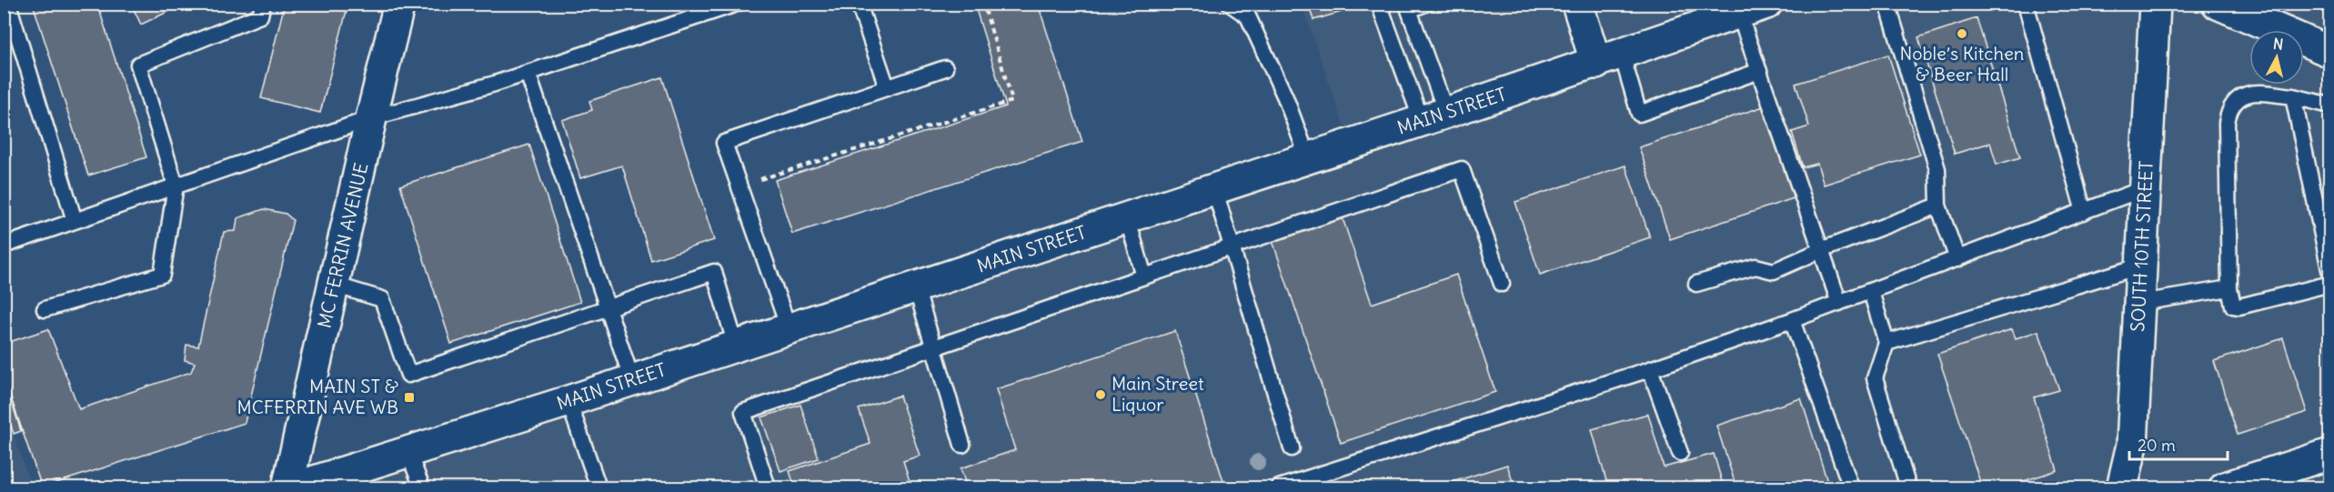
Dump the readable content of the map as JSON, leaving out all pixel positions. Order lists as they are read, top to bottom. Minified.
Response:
{"streets":{"main road":["MAIN STREET","MC FERRIN AVENUE","SOUTH 10TH STREET"]},"places":{"other":["Noble’s Kitchen & Beer Hall","Main Street Liquor"],"transit":["MAIN ST & MCFERRIN AVE WB"]},"scale_bar":"20 m","north":"top"}
